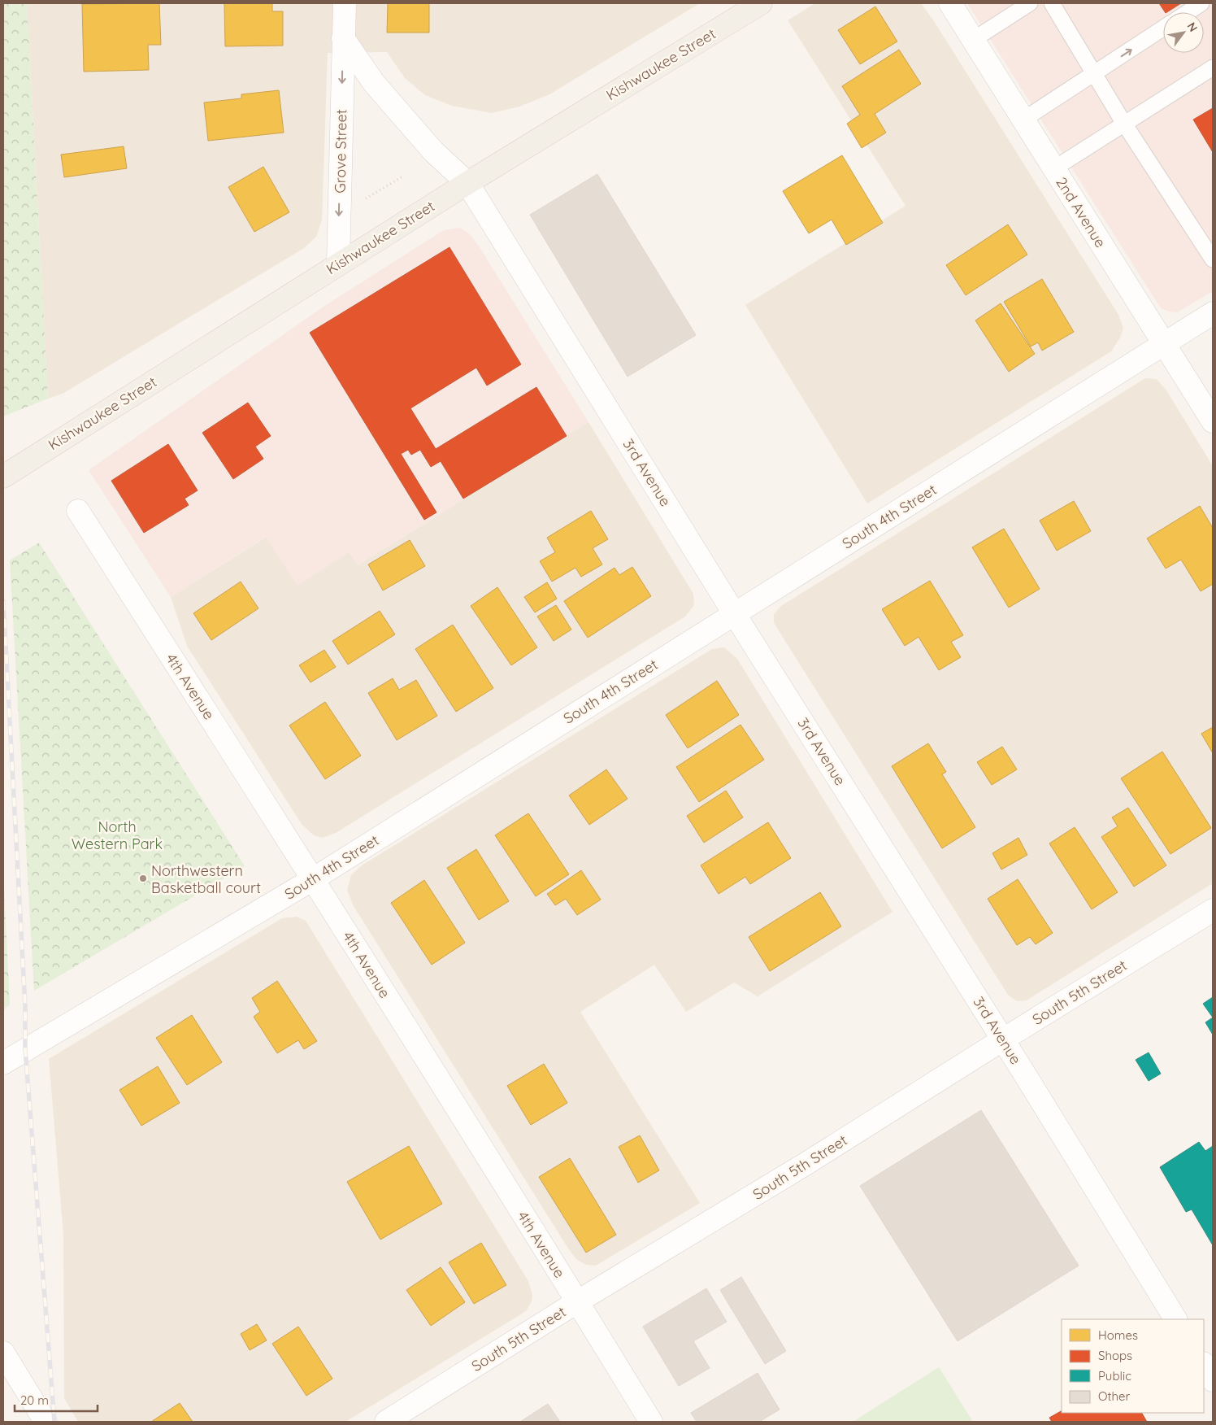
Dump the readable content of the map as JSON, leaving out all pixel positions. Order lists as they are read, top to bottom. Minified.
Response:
{"streets":{"main road":["Kishwaukee Street"],"street":["Grove Street","2nd Avenue","3rd Avenue","South 4th Street","4th Avenue","South 5th Street"]},"crossings":[["Kishwaukee Street","Grove Street"],["Kishwaukee Street","3rd Avenue"],["2nd Avenue","South 4th Street"],["3rd Avenue","South 4th Street"],["3rd Avenue","South 5th Street"],["South 4th Street","4th Avenue"],["4th Avenue","South 5th Street"]],"one_way":["Grove Street"],"parks":["North Western Park"],"places":["Northwestern Basketball court"],"legend":["Homes","Shops","Public","Other"],"scale_bar":"20 m","north":"top right"}
